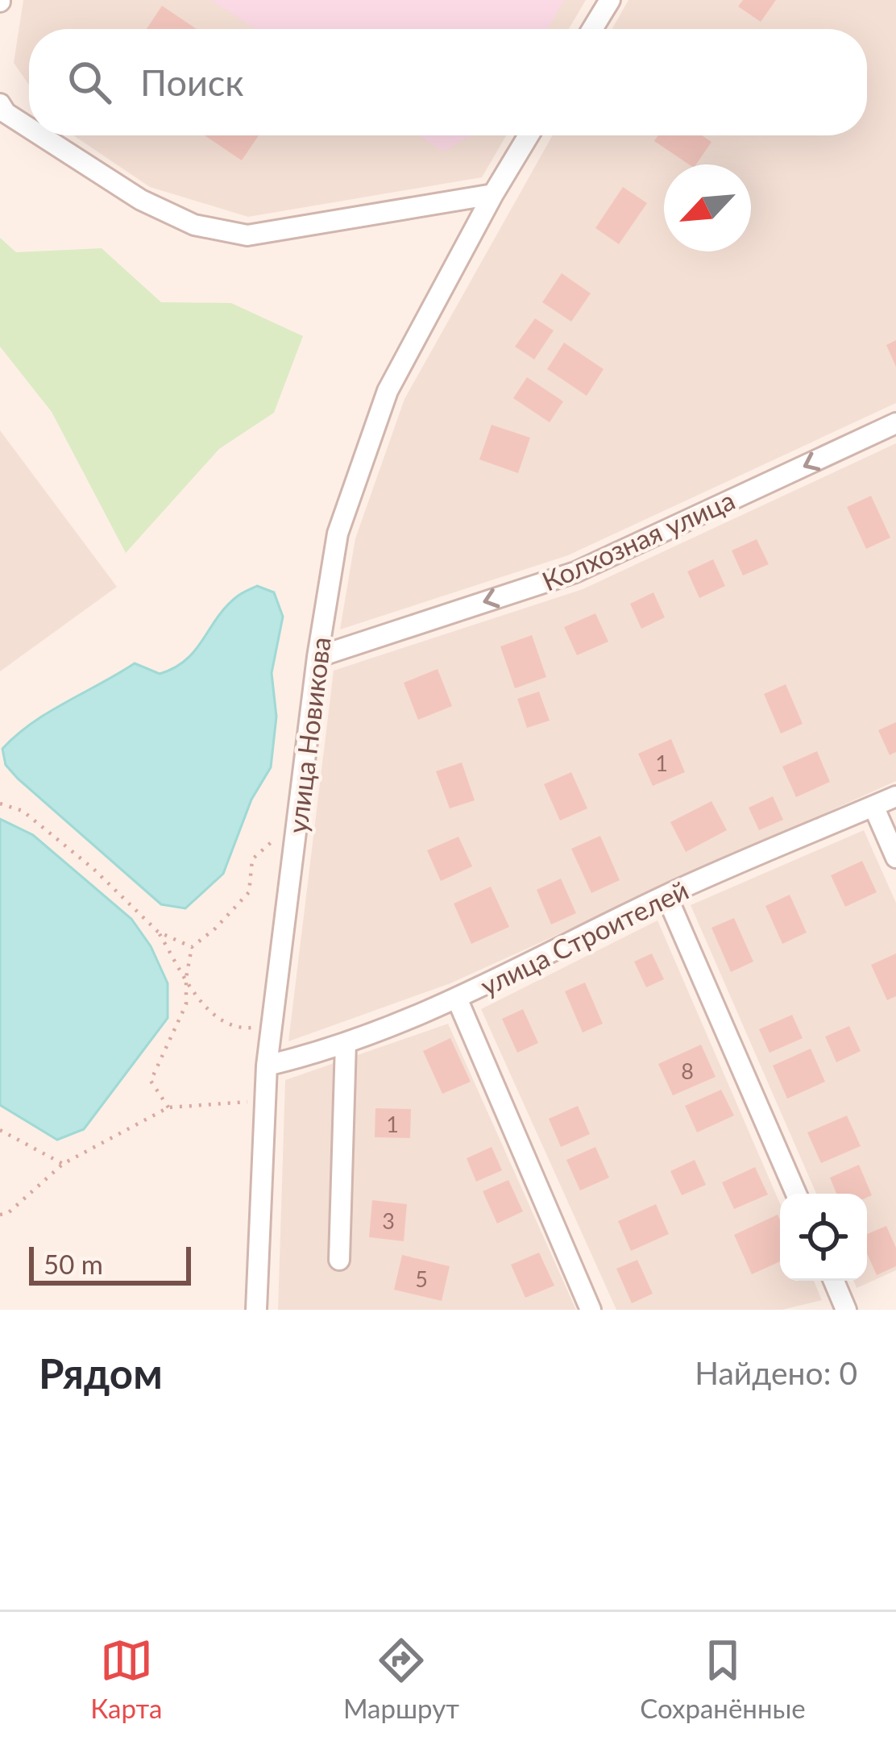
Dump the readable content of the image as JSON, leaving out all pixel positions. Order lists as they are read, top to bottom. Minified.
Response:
{"streets":{"street":["Колхозная улица","улица Новикова","улица Строителей"]},"crossings":[["Колхозная улица","улица Новикова"],["улица Новикова","улица Строителей"]],"one_way":["Колхозная улица"],"house_numbers":["1","8","1","3","5"],"scale_bar":"50 m","north":"bottom left","page":{"search":"Поиск","scale":"50 m","heading":["Рядом","Найдено: 0"],"nav":["Карта","Маршрут","Сохранённые"]}}
